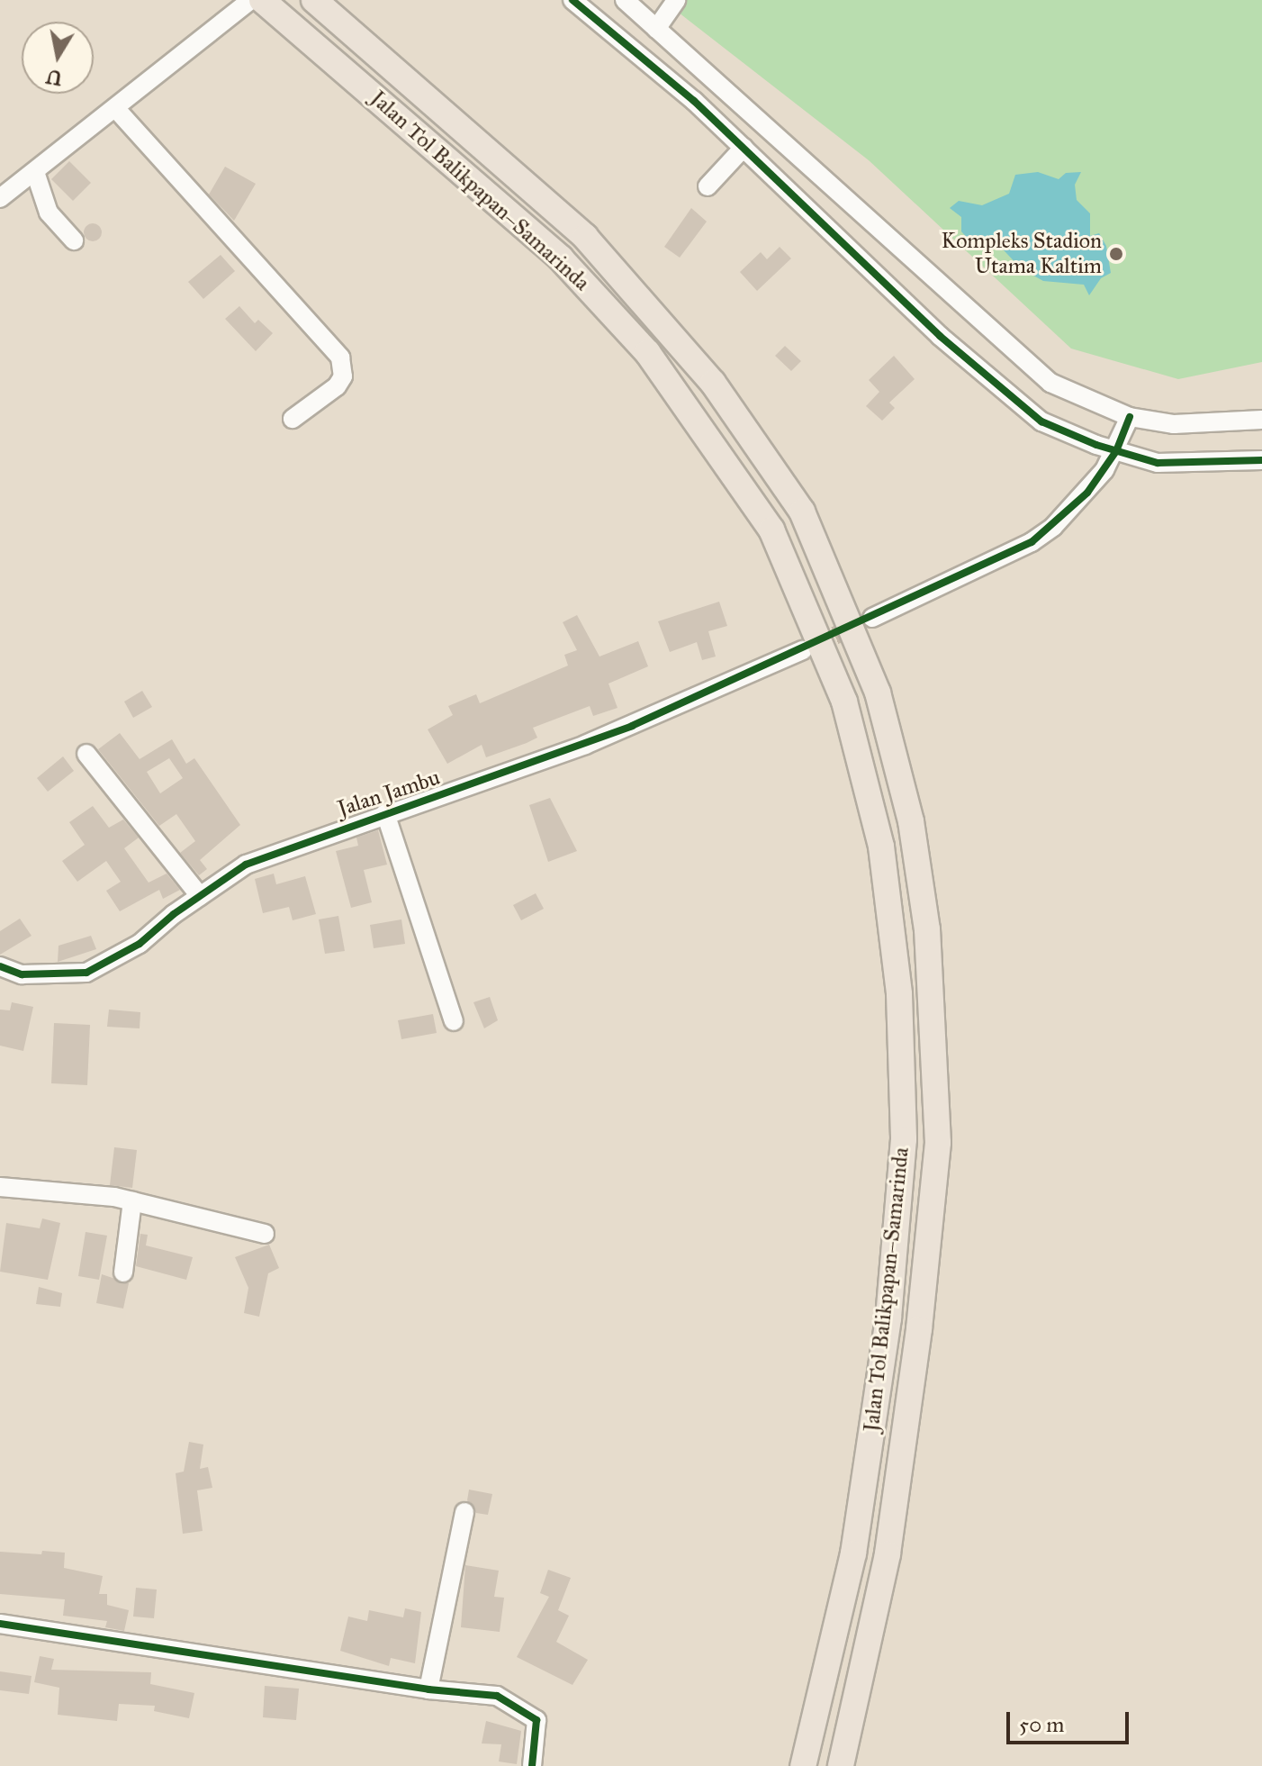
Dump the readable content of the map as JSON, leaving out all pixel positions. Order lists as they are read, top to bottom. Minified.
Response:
{"streets":{"highway":["Jalan Tol Balikpapan–Samarinda"],"street":["Jalan Jambu"]},"places":["Kompleks Stadion Utama Kaltim"],"scale_bar":"50 m","north":"bottom"}
